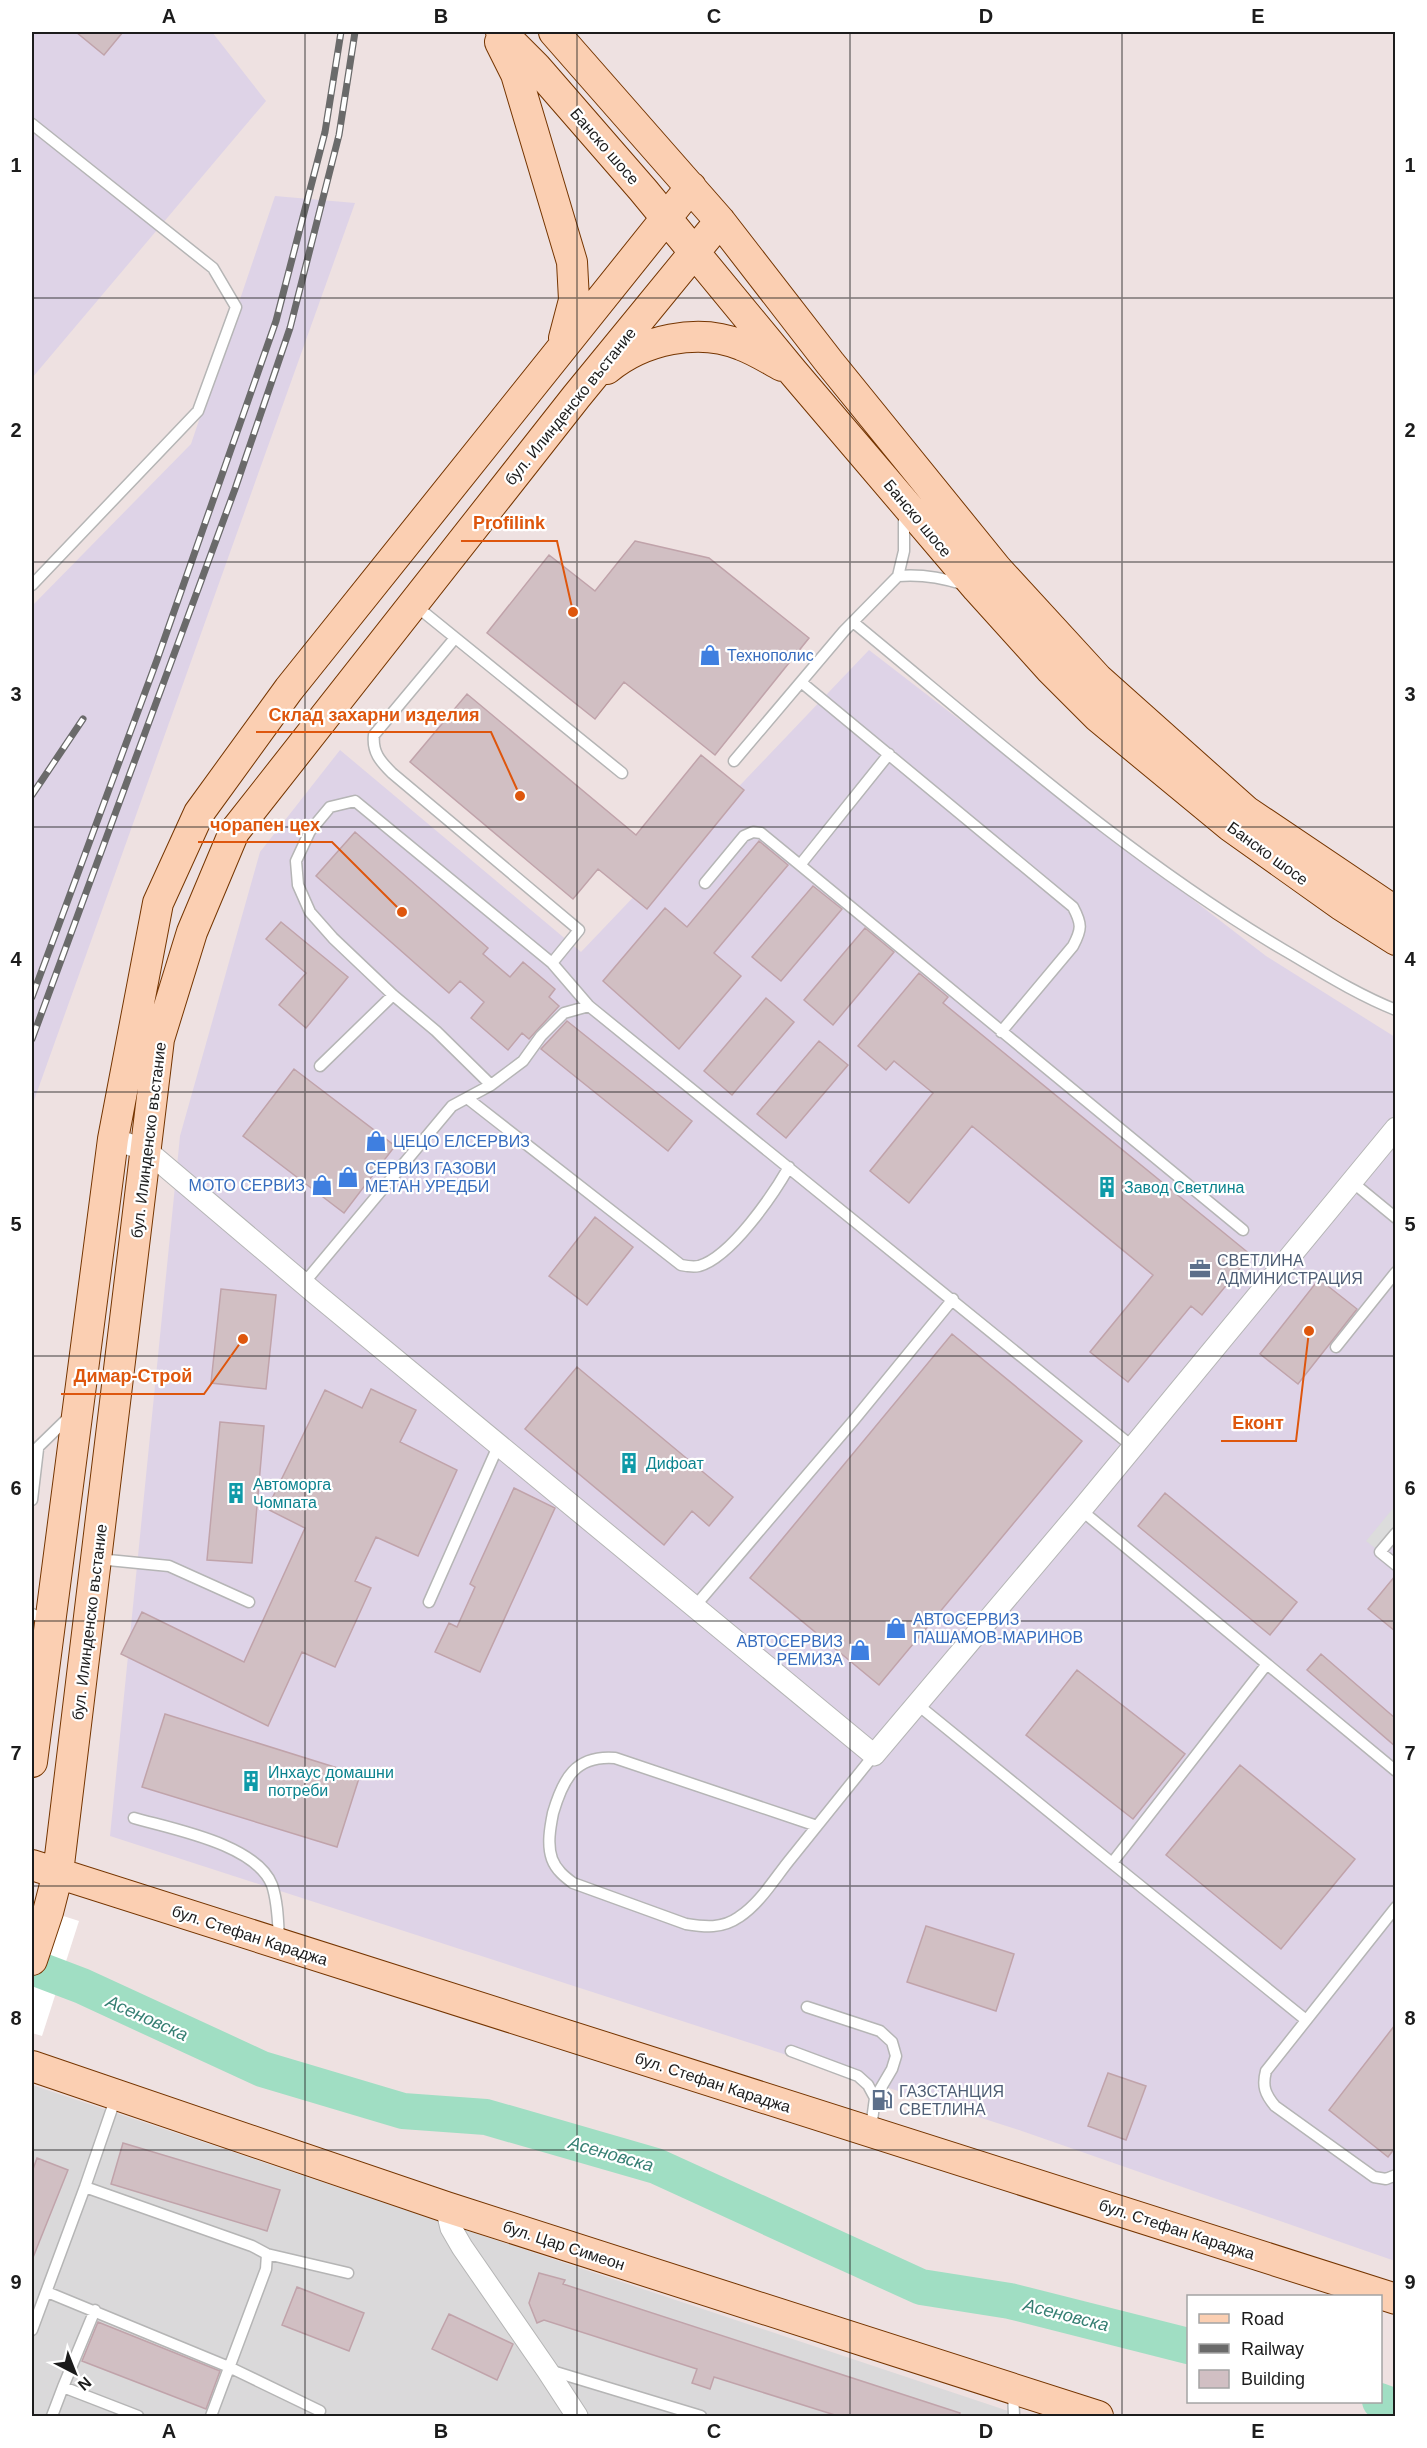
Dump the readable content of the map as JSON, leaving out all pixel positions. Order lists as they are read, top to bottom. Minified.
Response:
{"streets":{"main road":["Банско шосе","бул. Илинденско въстание","бул. Стефан Караджа","бул. Цар Симеон"]},"crossings":[["Банско шосе","бул. Илинденско въстание"],["бул. Илинденско въстание","бул. Стефан Караджа"]],"water":["Асеновска"],"places":{"other":["Profilink","Склад захарни изделия","чорапен цех","Еконт","Димар-Строй"],"shop":["Технополис","ЦЕЦО ЕЛСЕРВИЗ","СЕРВИЗ ГАЗОВИ МЕТАН УРЕДБИ","МОТО СЕРВИЗ","АВТОСЕРВИЗ ПАШАМОВ-МАРИНОВ","АВТОСЕРВИЗ РЕМИЗА"],"building":["Завод Светлина","Дифоат","Автоморга Чомпата","Инхаус домашни потреби"],"office":["СВЕТЛИНА АДМИНИСТРАЦИЯ"],"fuel station":["ГАЗСТАНЦИЯ СВЕТЛИНА"]},"legend":["Road","Railway","Building"],"north":"bottom right","grid":{"columns":["A","B","C","D","E"],"rows":["1","2","3","4","5","6","7","8","9"]}}
